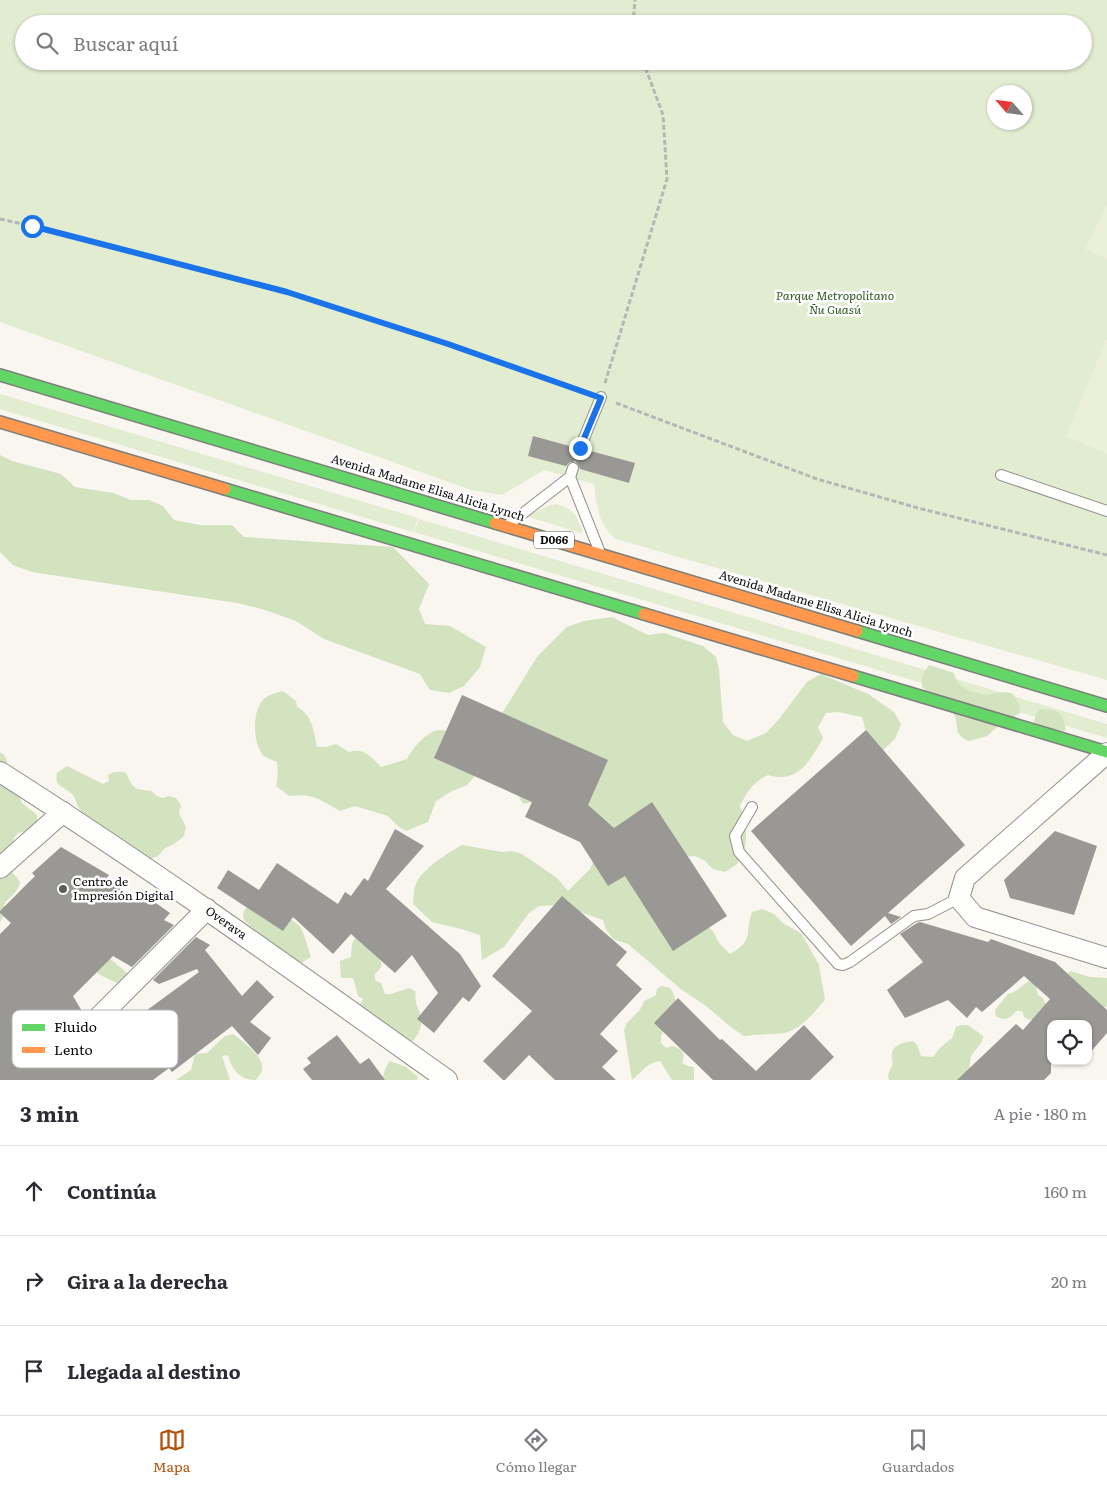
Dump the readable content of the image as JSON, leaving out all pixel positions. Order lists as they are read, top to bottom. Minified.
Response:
{"streets":{"highway":["Avenida Madame Elisa Alicia Lynch","D066"],"street":["Overava"]},"parks":["Parque Metropolitano Ñu Guasú"],"places":["Centro de Impresión Digital"],"legend":["Fluido","Lento"],"north":"top left","page":{"search":"Buscar aquí","heading":["3 min","A pie · 180 m"],"list":[["Continúa","160 m"],["Gira a la derecha","20 m"],"Llegada al destino"],"nav":["Mapa","Cómo llegar","Guardados"]}}
